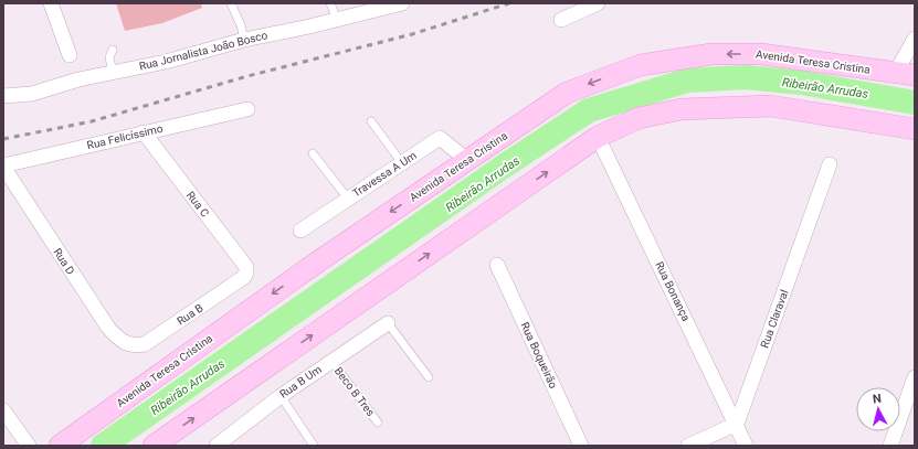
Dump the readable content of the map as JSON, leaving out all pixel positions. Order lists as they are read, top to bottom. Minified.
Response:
{"streets":{"main road":["Avenida Teresa Cristina"],"street":["Rua Jornalista João Bosco","Rua Felicíssimo","Travessa A Um","Rua C","Rua D","Rua Bonança","Rua B","Rua Claraval","Rua Boqueirão","Rua B Um"],"lane":["Beco B Tres"]},"crossings":[["Avenida Teresa Cristina","Travessa A Um"],["Rua Felicíssimo","Rua C"],["Rua Felicíssimo","Rua D"],["Rua C","Rua B"],["Rua D","Rua B"],["Rua Bonança","Rua Claraval"],["Rua B Um","Beco B Tres"]],"water":["Ribeirão Arrudas"],"north":"top"}
